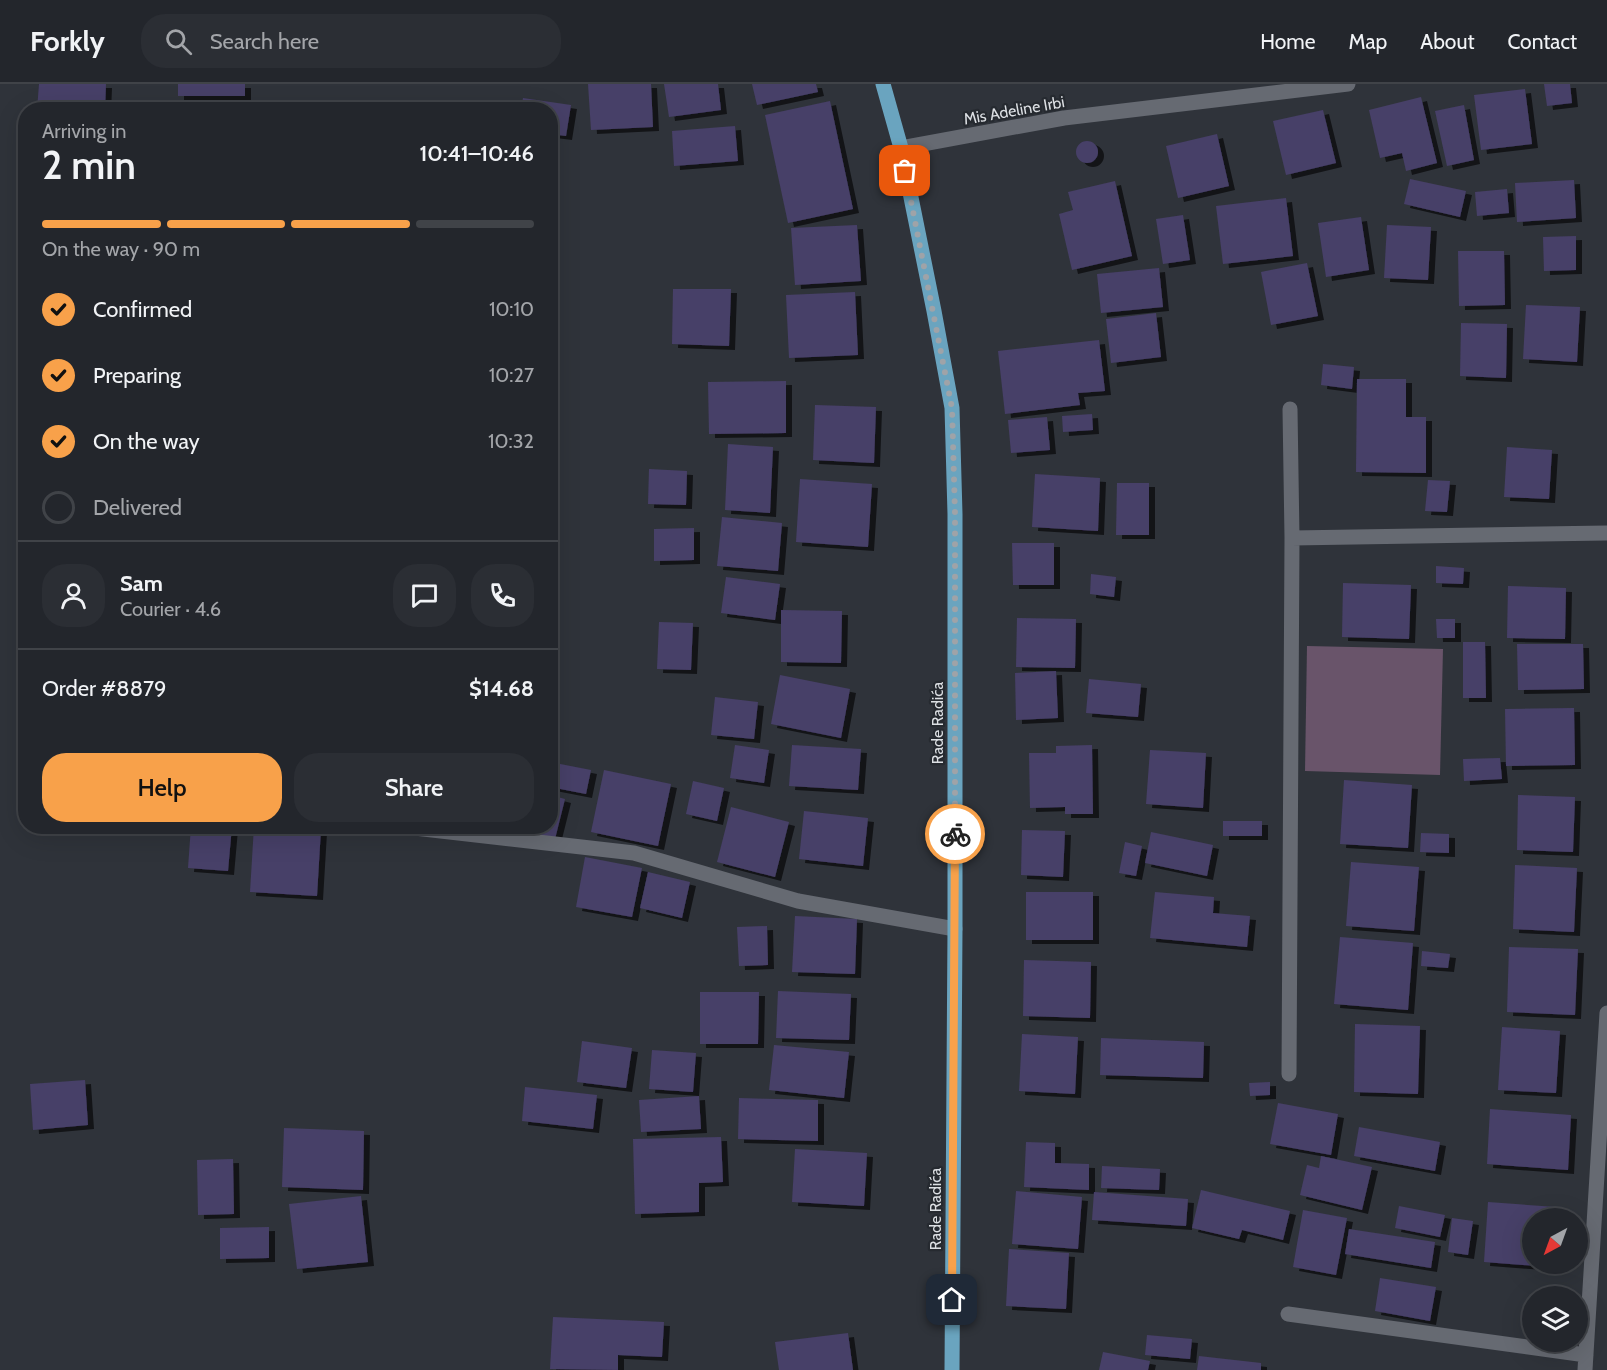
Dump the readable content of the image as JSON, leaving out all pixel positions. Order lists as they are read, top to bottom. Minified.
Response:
{"streets":{"main road":["Rade Radića"],"street":["Mis Adeline Irbi"]},"crossings":[["Mis Adeline Irbi","Rade Radića"]],"north":"bottom left","page":{"header":"Forkly","search":"Search here","nav":["Home","Map","About","Contact"],"heading":["2 min","Arriving in","10:41–10:46"],"panel":["Sam","Courier · 4.6","Order #8879","$14.68"],"bar":"On the way · 90 m","list":[["Confirmed","10:10"],["Preparing","10:27"],["On the way","10:32"],"Delivered"],"buttons":["Help","Share"]}}
